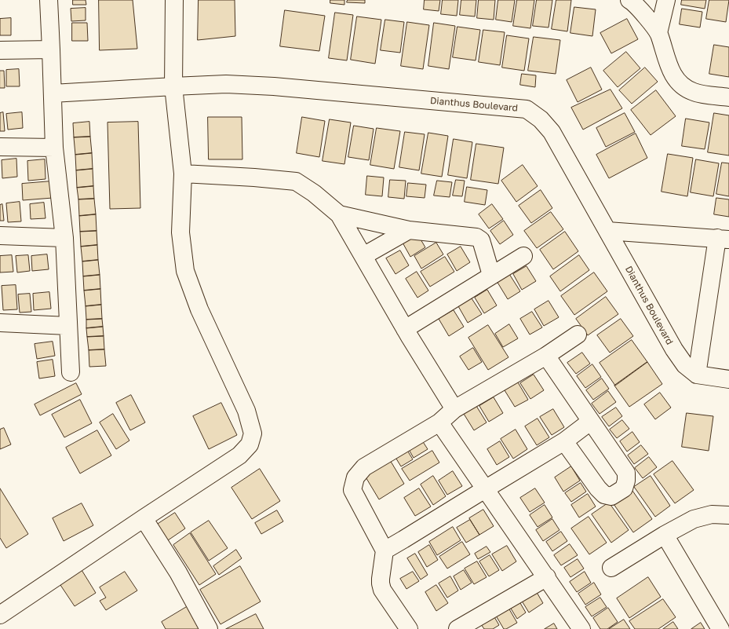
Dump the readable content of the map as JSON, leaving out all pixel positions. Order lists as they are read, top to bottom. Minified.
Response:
{"streets":{"street":["Dianthus Boulevard"]}}
